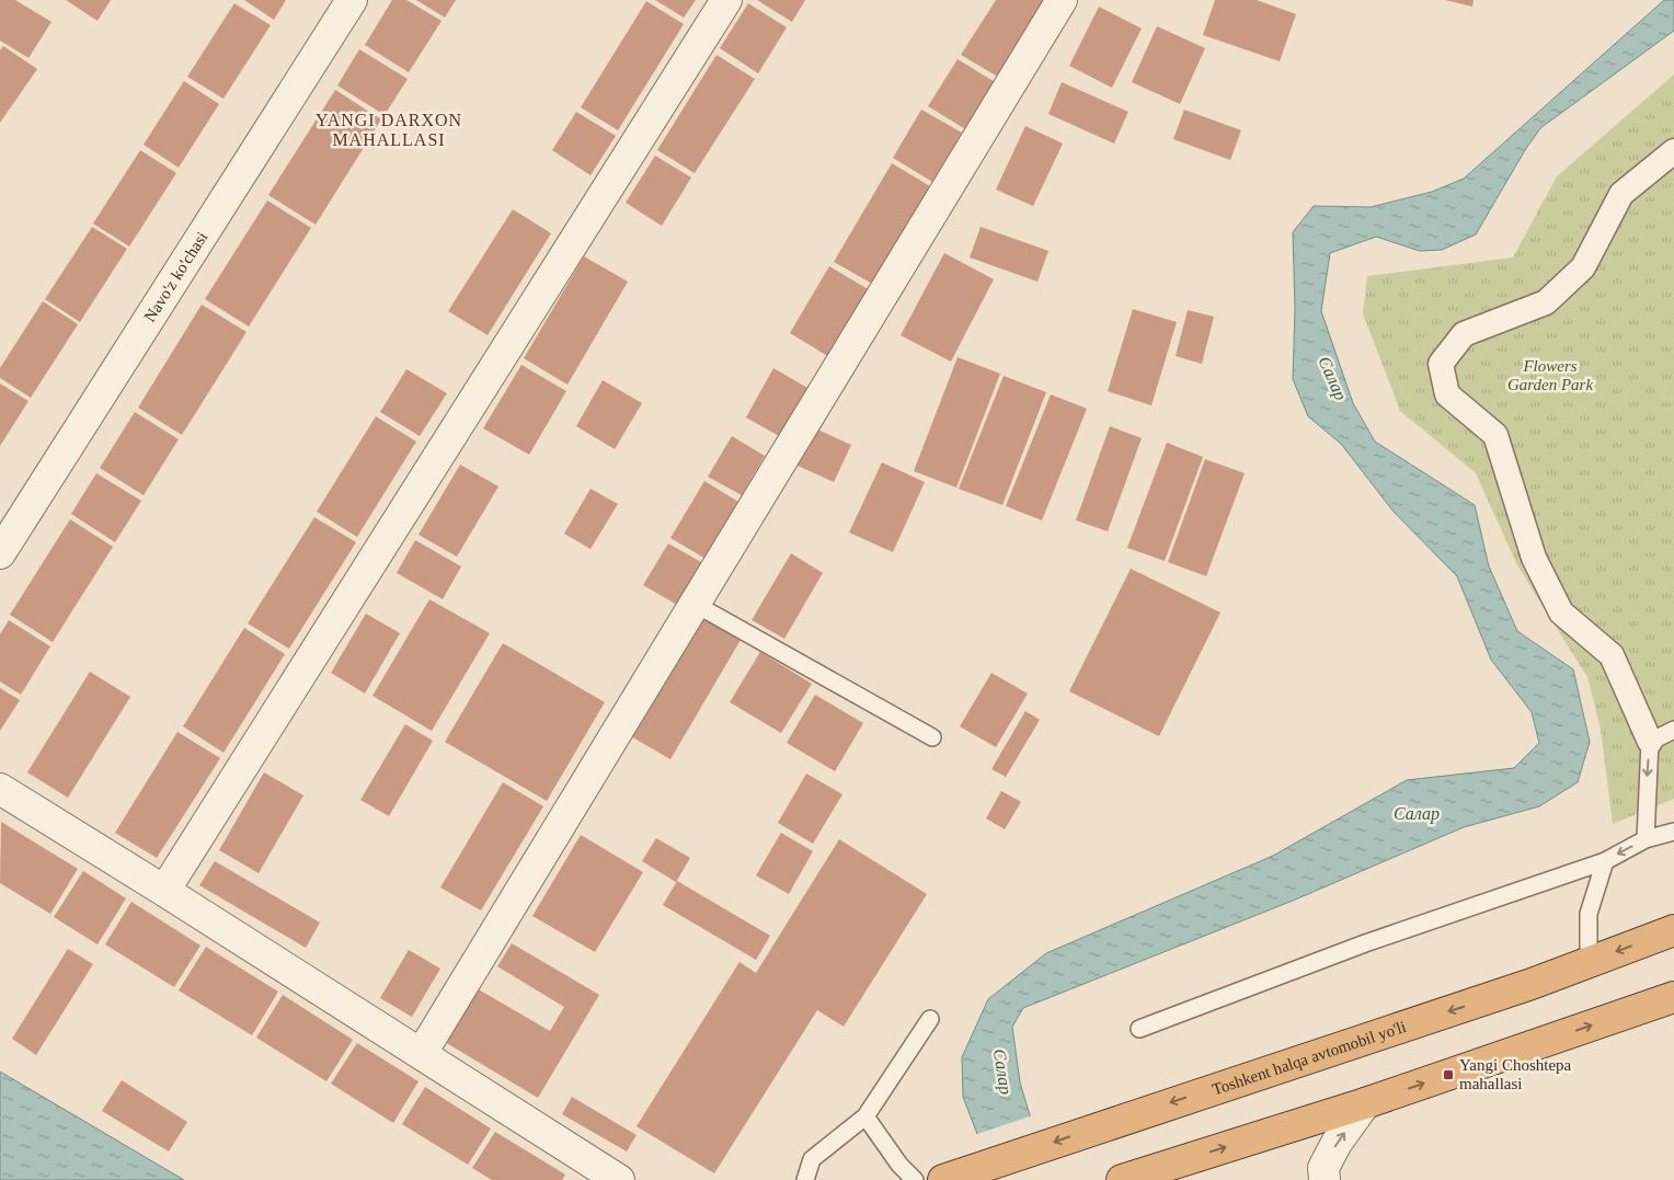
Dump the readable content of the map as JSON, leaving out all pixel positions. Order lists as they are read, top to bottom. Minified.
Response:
{"streets":{"highway":["Toshkent halqa avtomobil yo'li"],"street":["Navo'z ko'chasi"]},"districts":["YANGI DARXON MAHALLASI"],"water":["Салар"],"parks":["Flowers Garden Park"],"places":{"transit":["Yangi Choshtepa mahallasi"]}}
